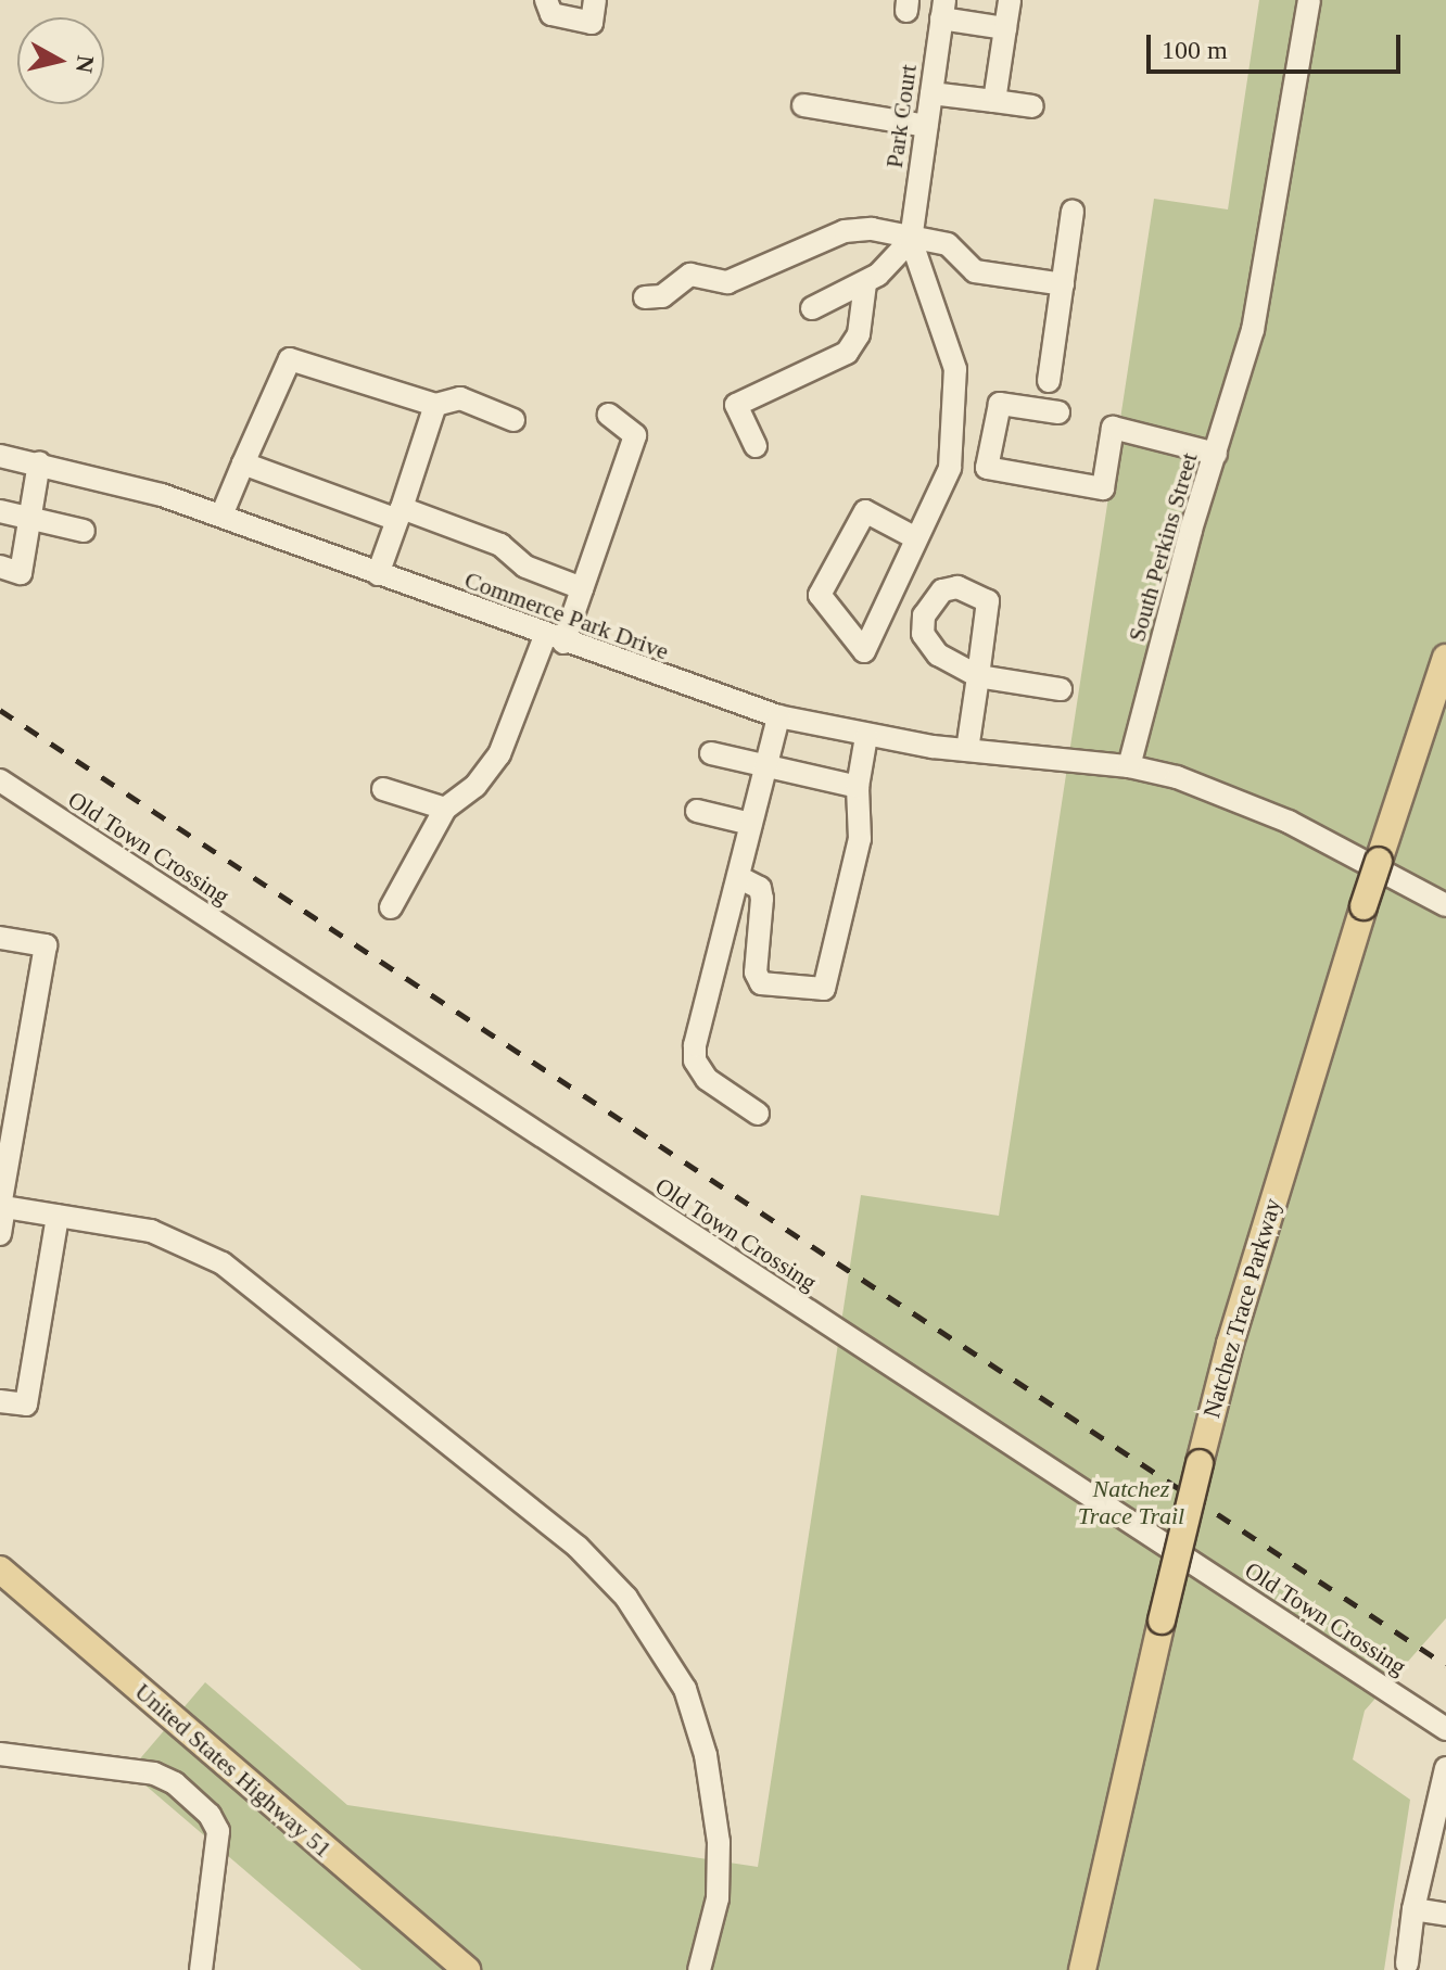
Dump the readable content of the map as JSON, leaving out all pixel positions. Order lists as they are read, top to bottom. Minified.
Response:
{"streets":{"main road":["Natchez Trace Parkway","United States Highway 51"],"street":["Park Court","South Perkins Street","Commerce Park Drive","Old Town Crossing"]},"crossings":[["South Perkins Street","Commerce Park Drive"]],"parks":["Natchez Trace Trail"],"scale_bar":"100 m","north":"right"}
